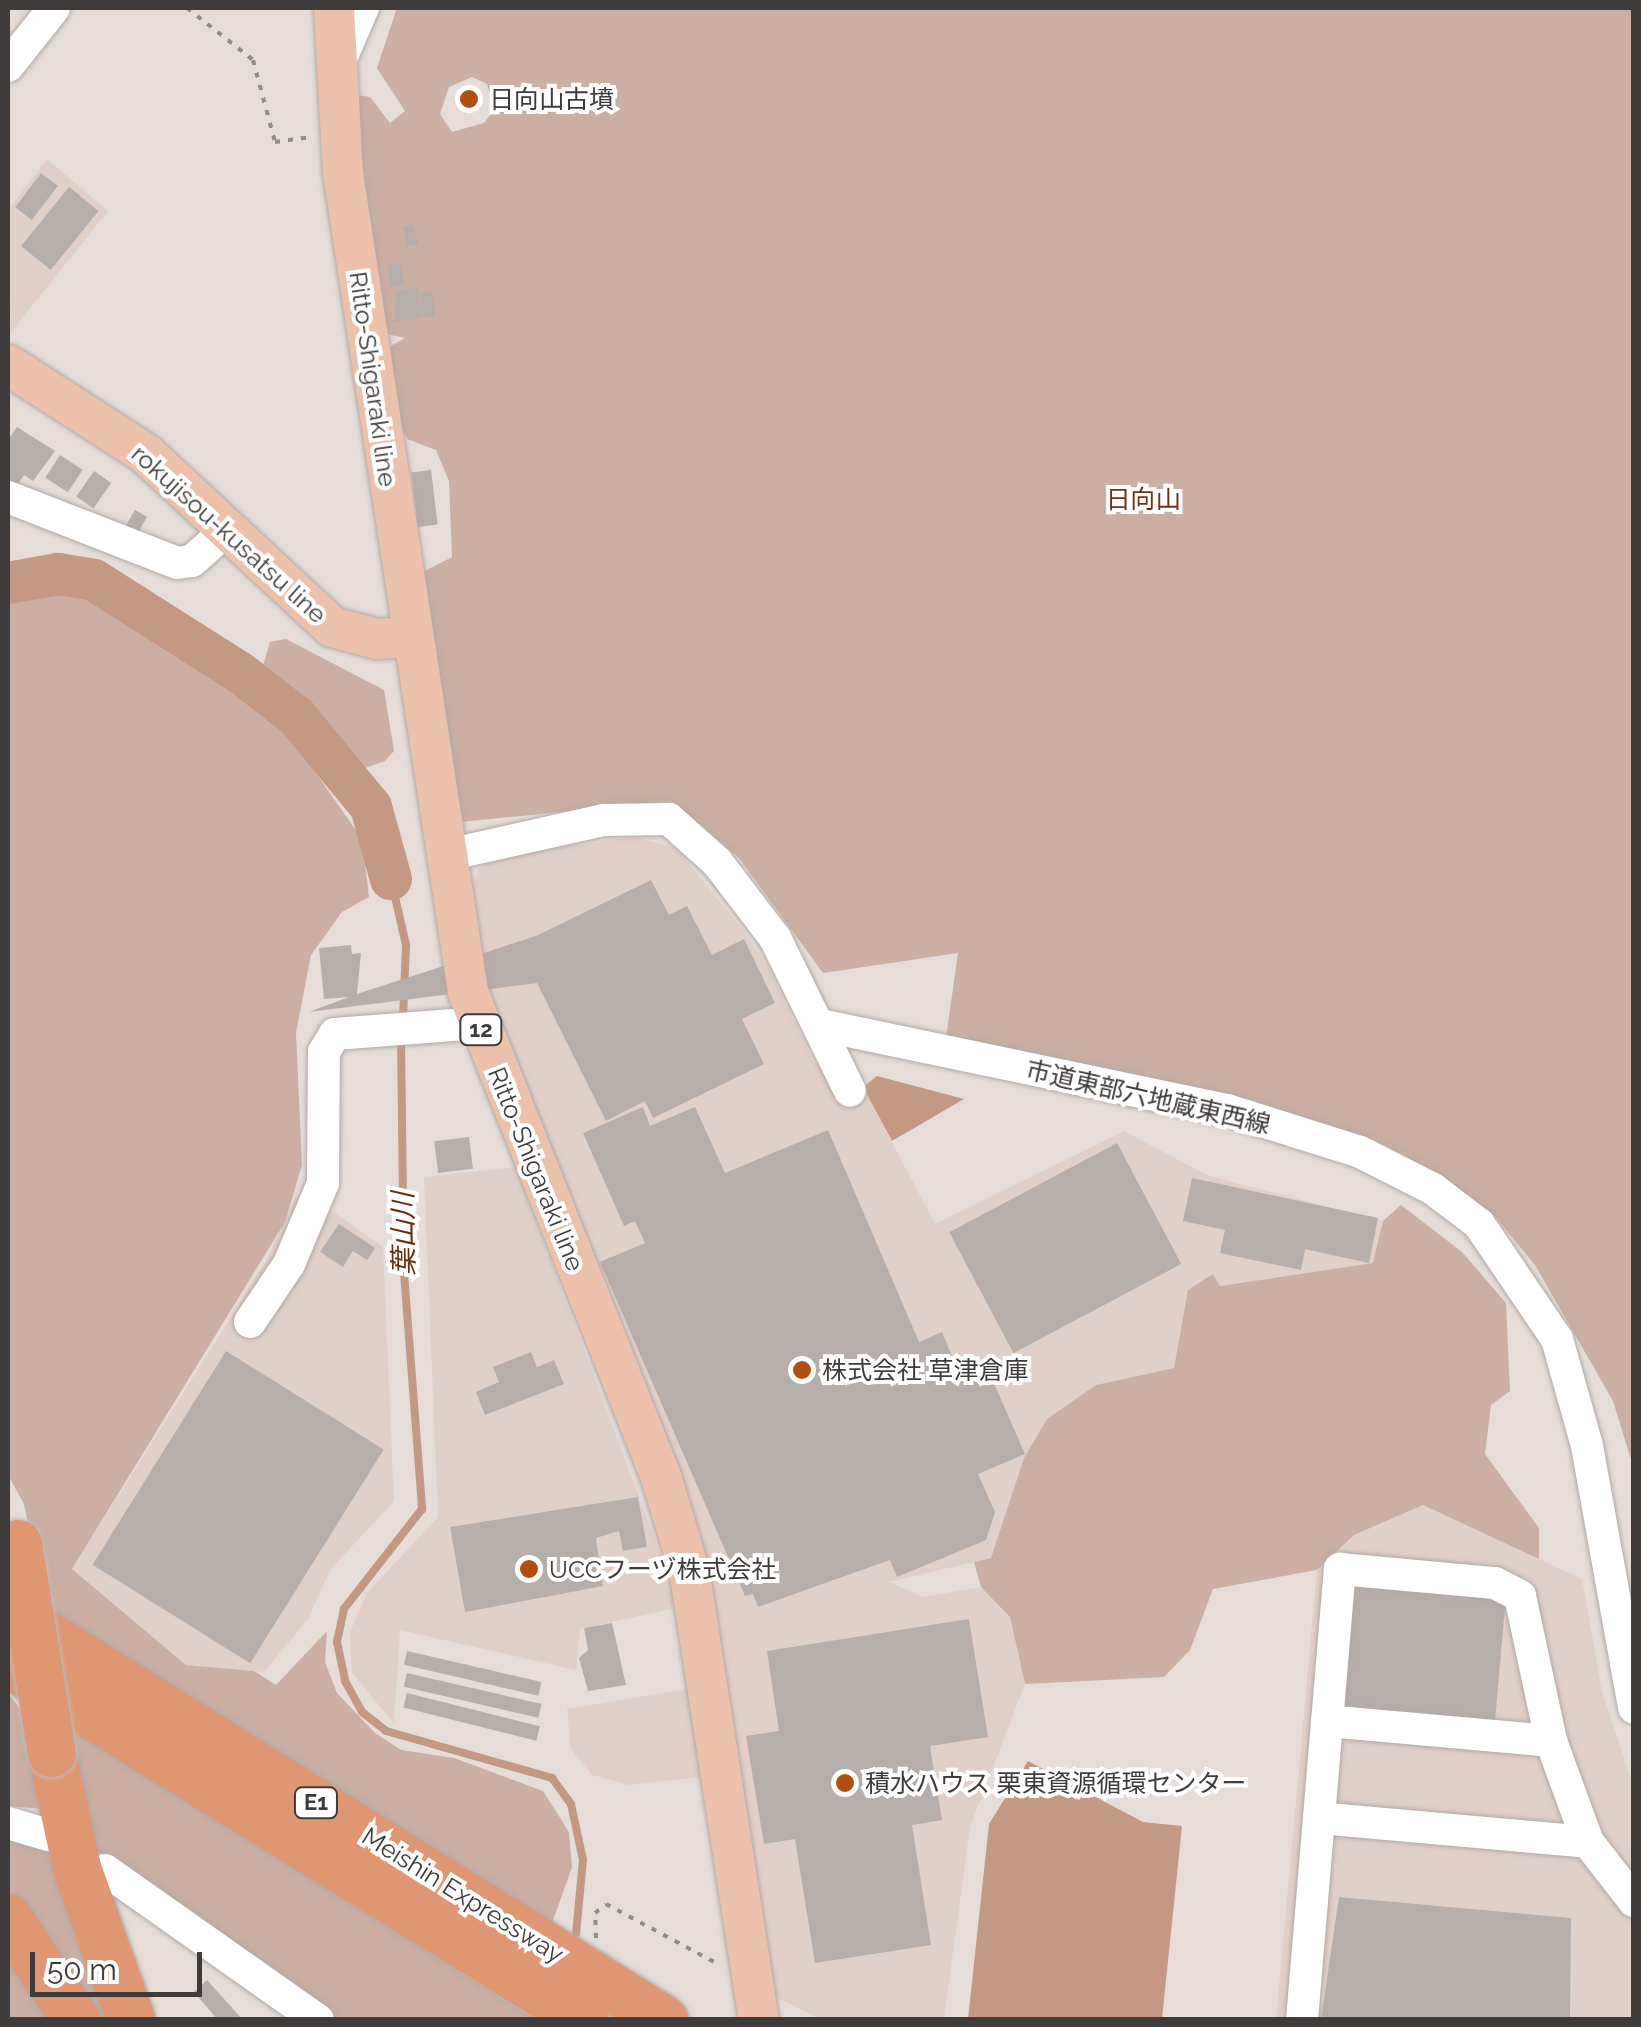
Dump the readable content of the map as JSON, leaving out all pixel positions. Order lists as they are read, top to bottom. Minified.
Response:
{"streets":{"highway":["E1","Meishin Expressway"],"main road":["Ritto-Shigaraki line","rokujisou-kusatsu line","12"],"street":["市道東部六地蔵東西線"]},"crossings":[["Ritto-Shigaraki line","rokujisou-kusatsu line"]],"water":["葉山川"],"parks":["日向山"],"places":["日向山古墳","株式会社 草津倉庫","UCCフーヅ株式会社","積水ハウス 栗東資源循環センター"],"scale_bar":"50 m"}
